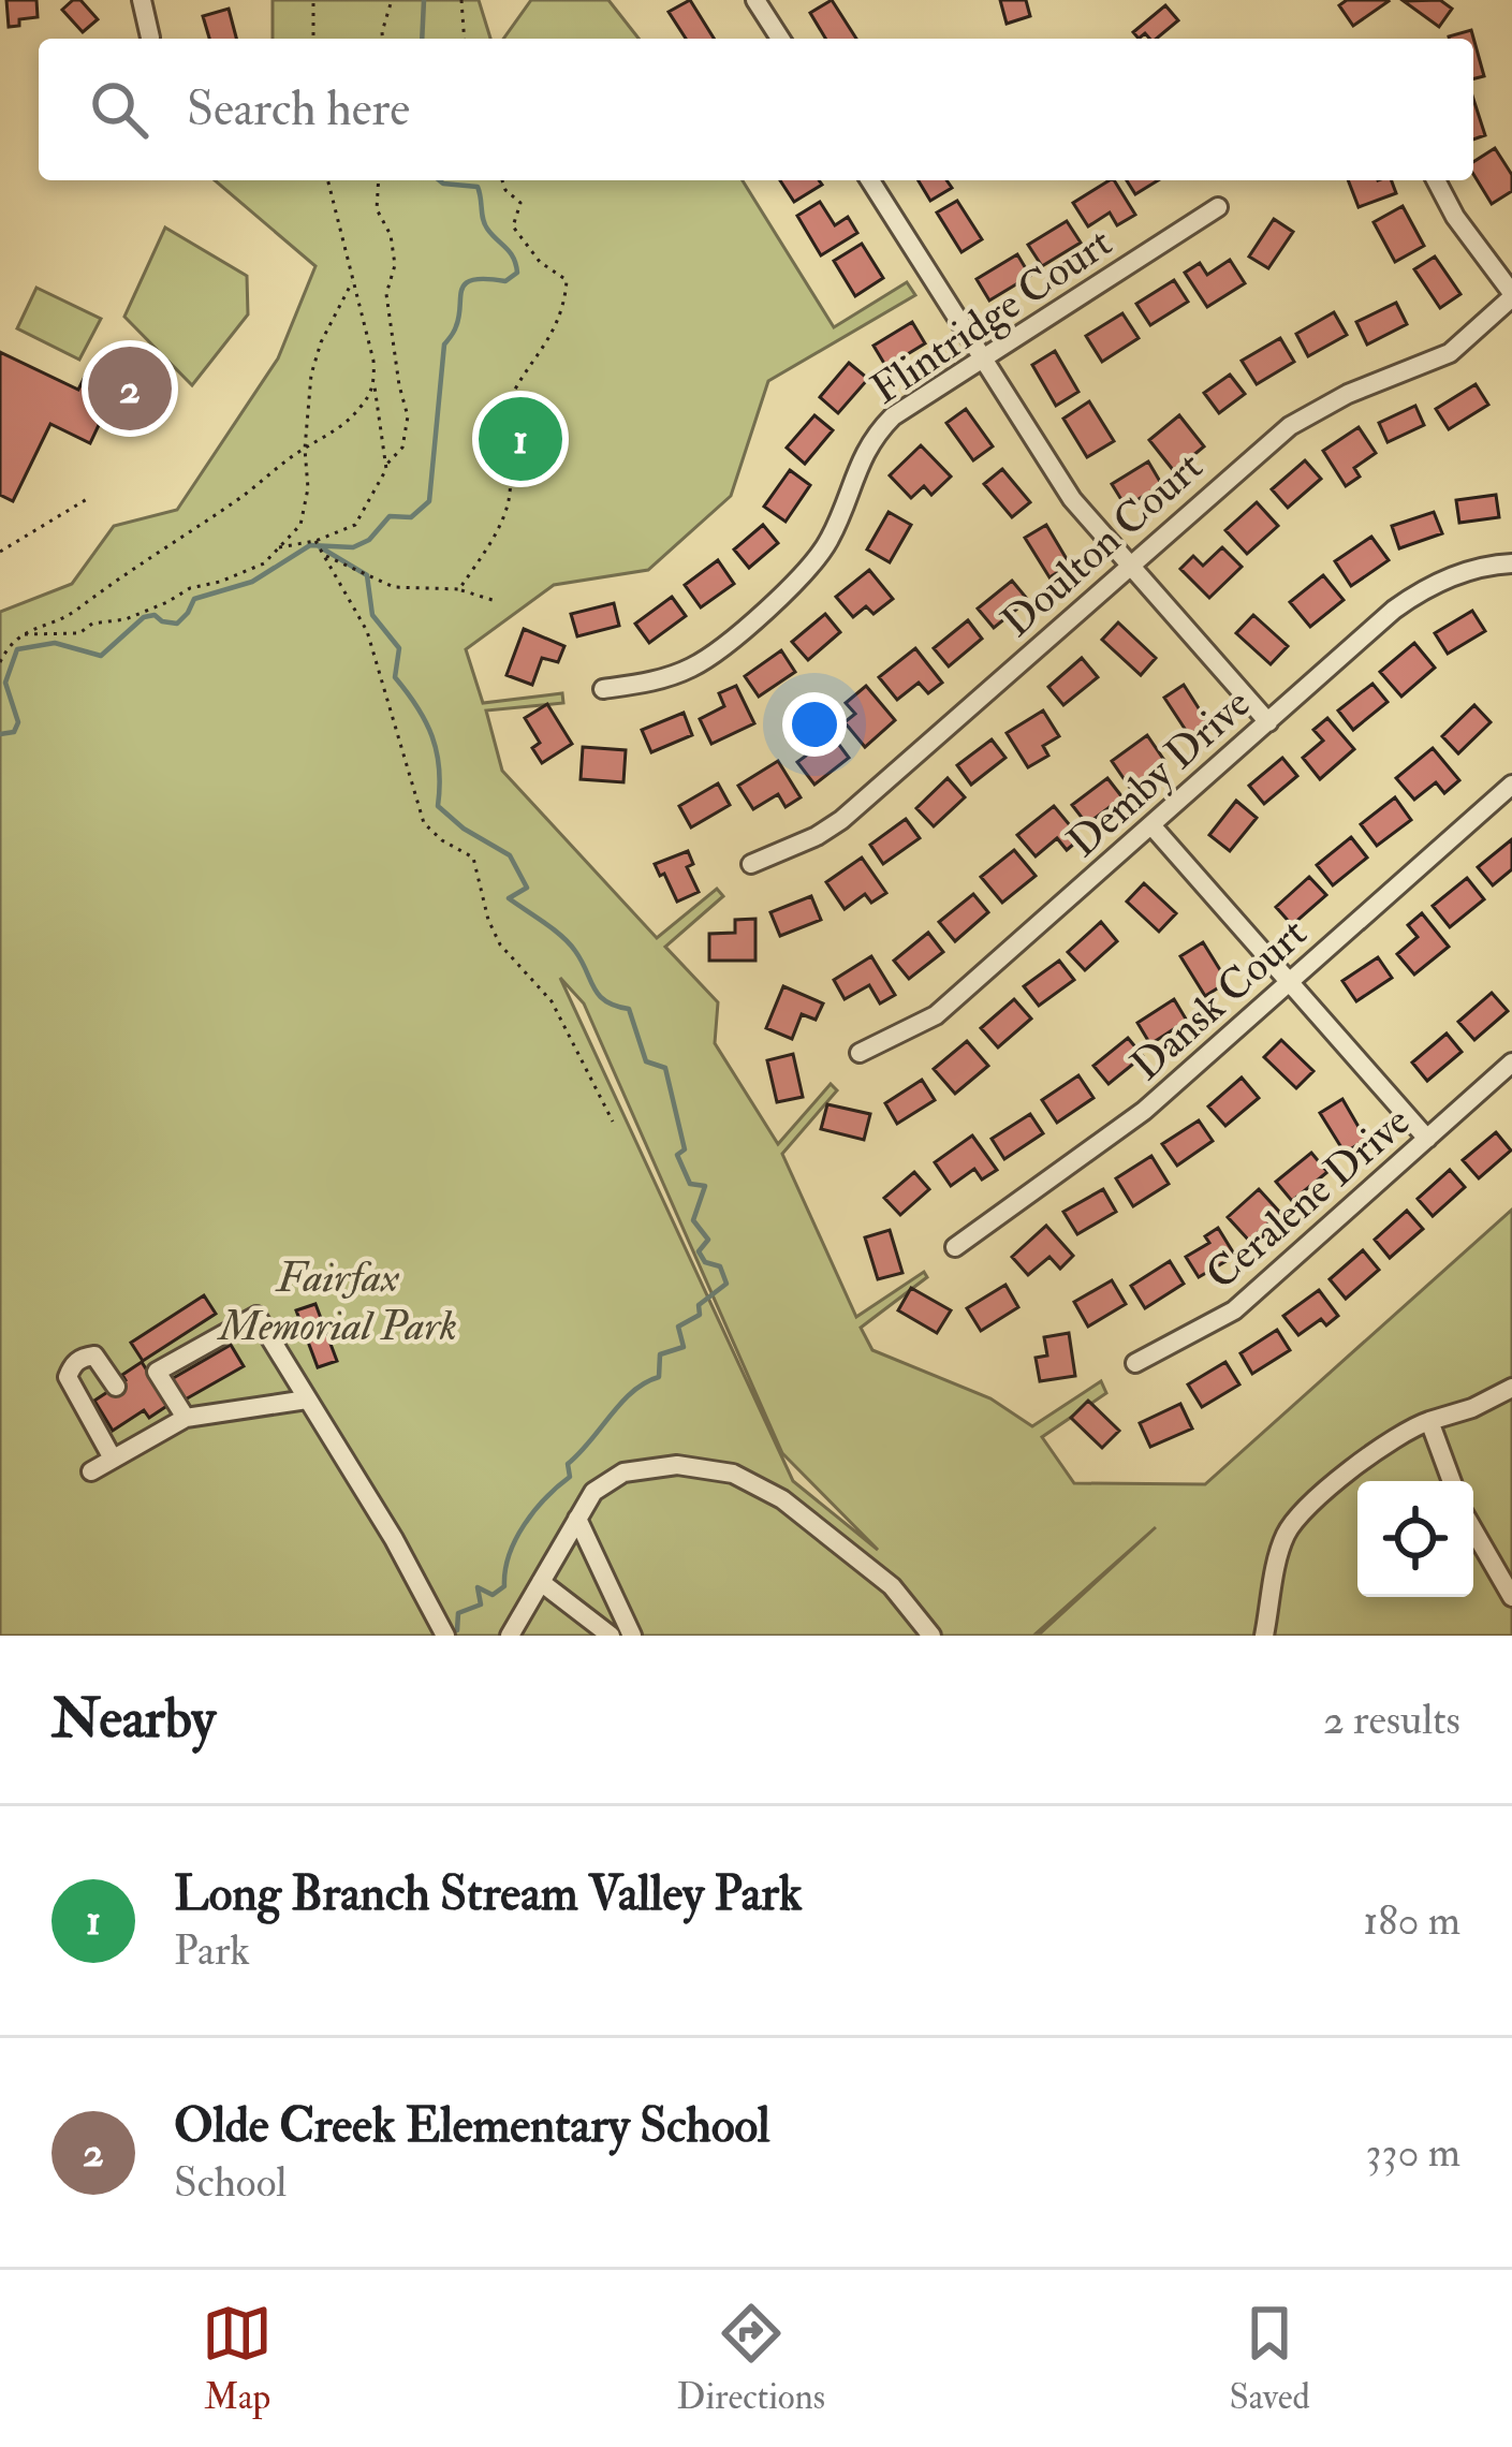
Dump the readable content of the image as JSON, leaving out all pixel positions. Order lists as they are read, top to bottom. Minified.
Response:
{"streets":{"street":["Flintridge Court","Doulton Court","Demby Drive","Dansk Court","Ceralene Drive"]},"parks":["Fairfax Memorial Park"],"page":{"search":"Search here","pins":["2","1"],"heading":["Nearby","2 results"],"list":[{"mark":"1","name":"Long Branch Stream Valley Park","note":"Park","value":"180 m"},{"mark":"2","name":"Olde Creek Elementary School","note":"School","value":"330 m"}],"nav":["Map","Directions","Saved"]}}
